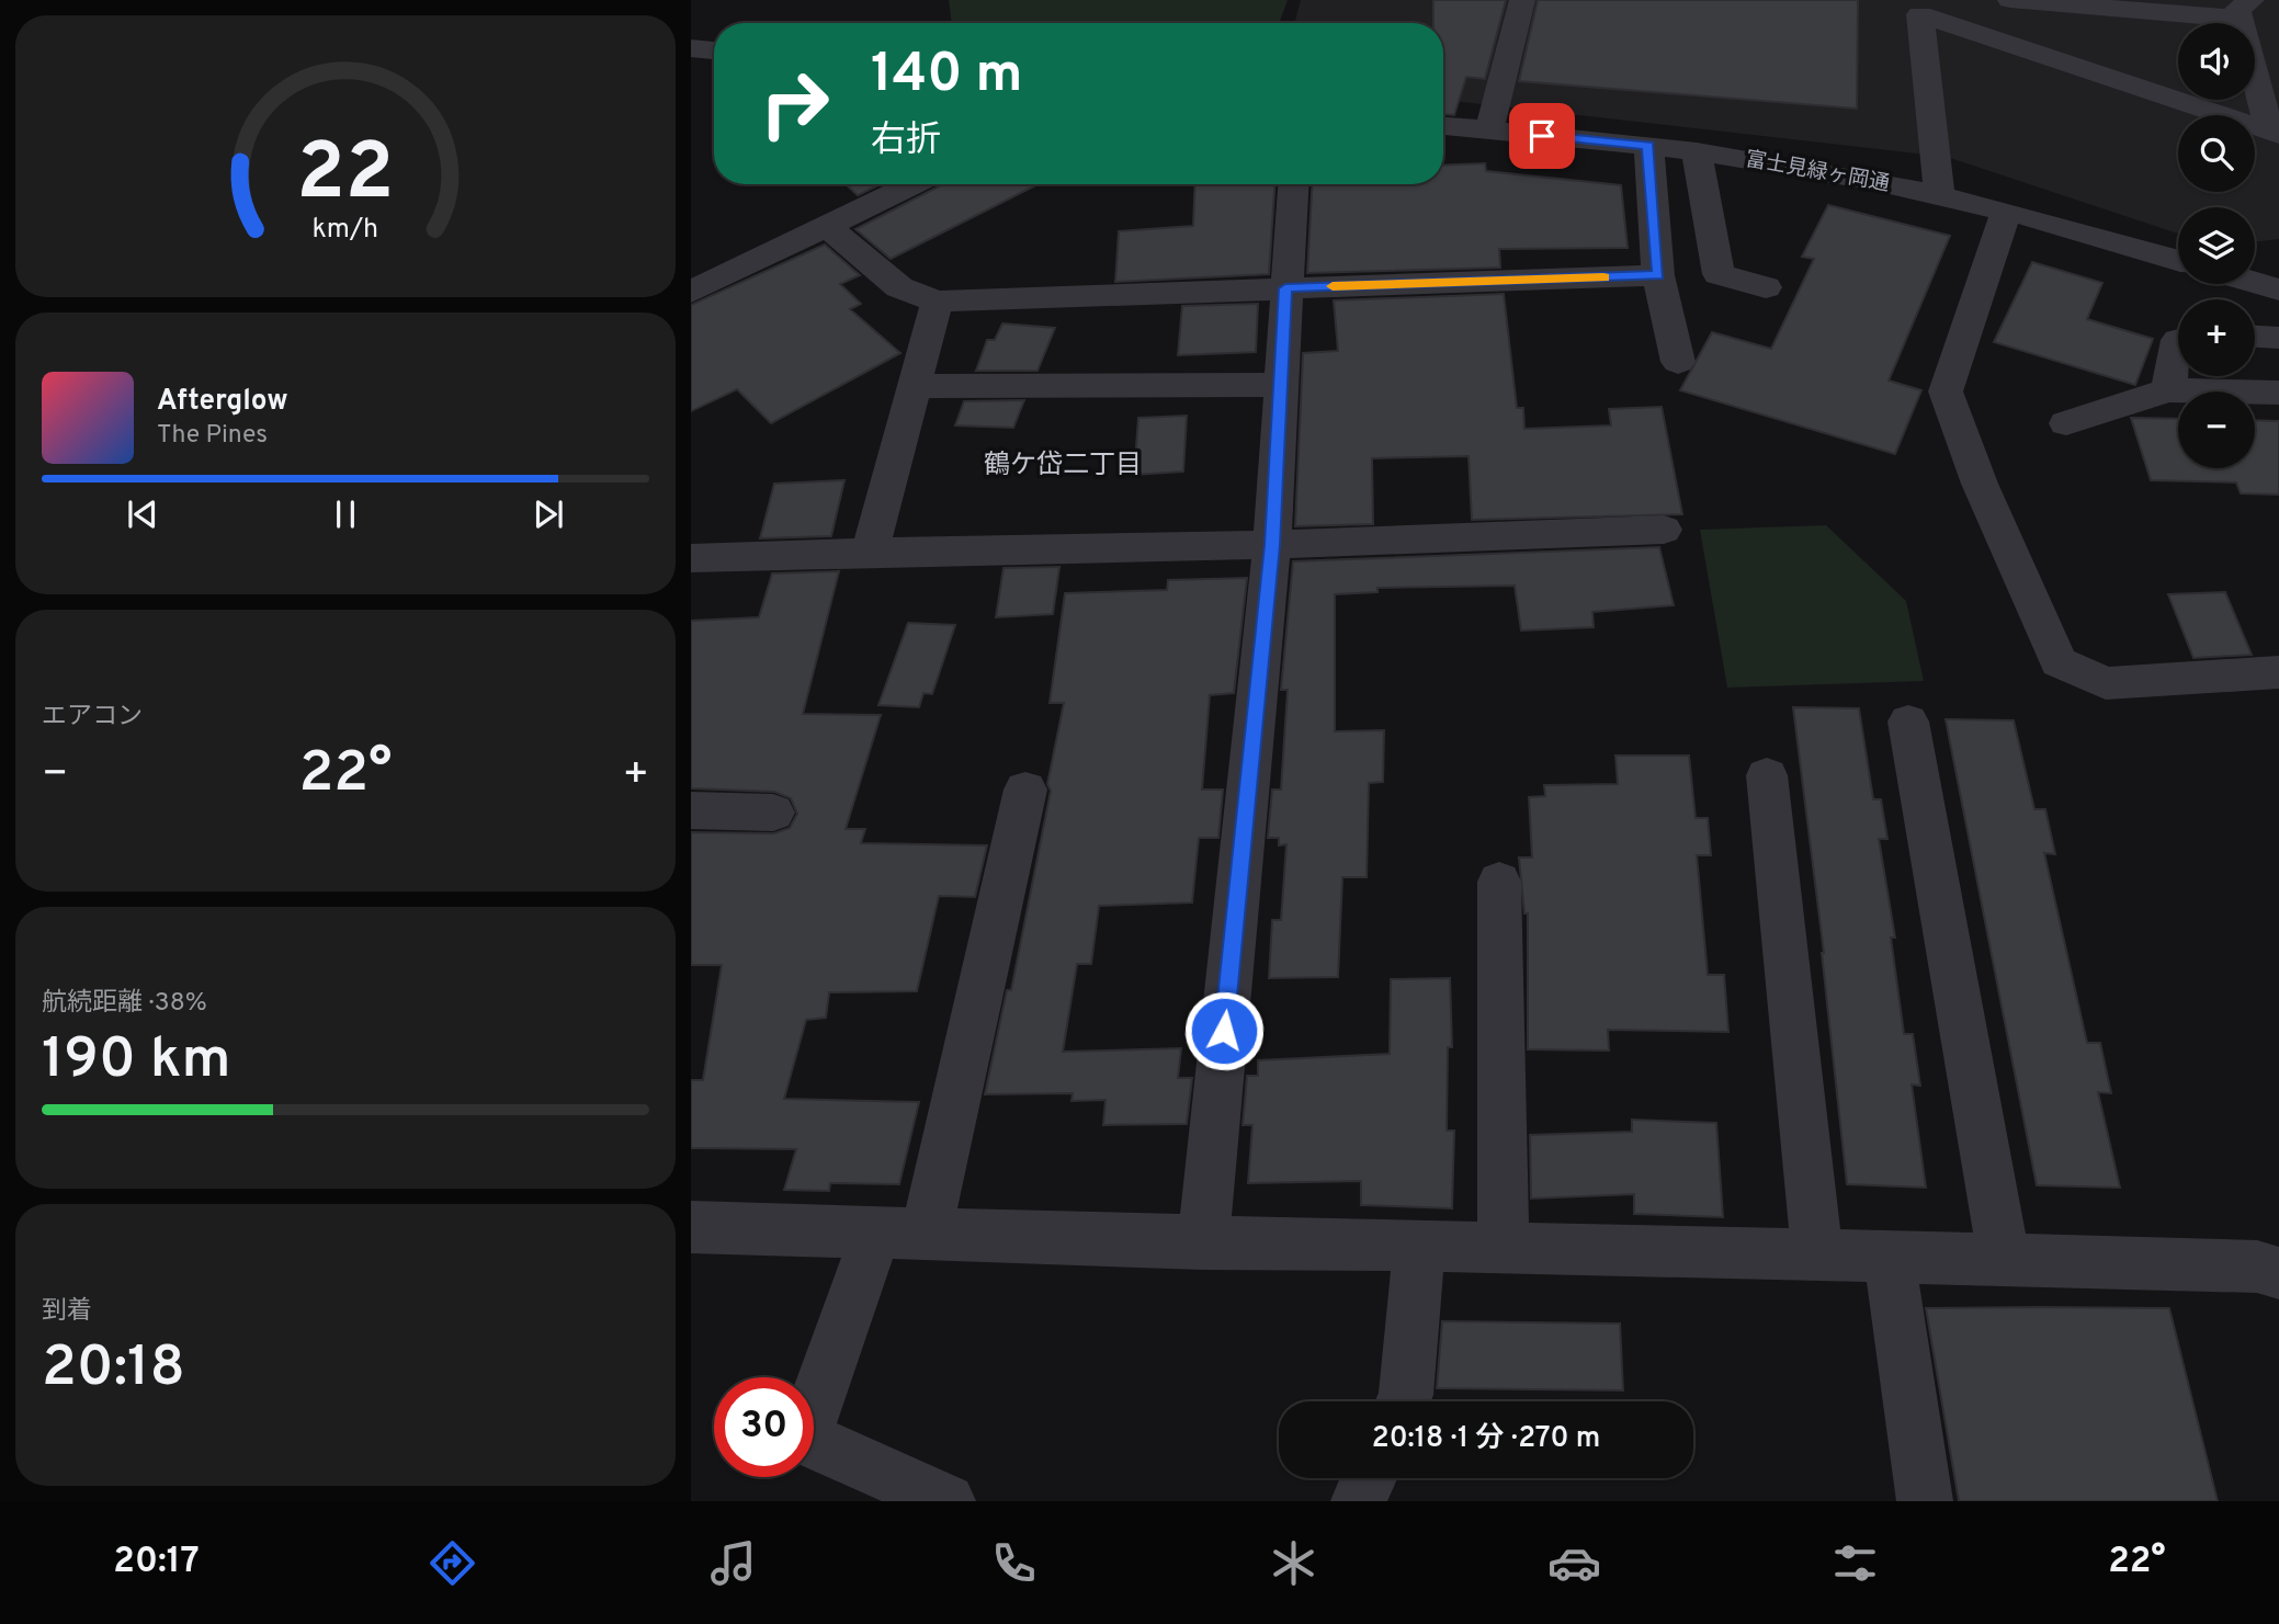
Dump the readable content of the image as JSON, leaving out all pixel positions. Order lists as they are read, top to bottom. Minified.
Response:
{"streets":{"street":["富士見緑ヶ岡通"]},"districts":["鶴ケ岱二丁目"],"page":{"map_buttons":["+","−"],"turn":["140 m","右折"],"song":["Afterglow","The Pines"],"tile":["エアコン",["航続距離 · 38%","190 km"],["到着","20:18"]],"heat":["−","22°","+"],"limit":"30","trip":"20:18 · 1 分 · 270 m","tabs":["20:17","22°"],"gauge":["22","km/h"]}}
